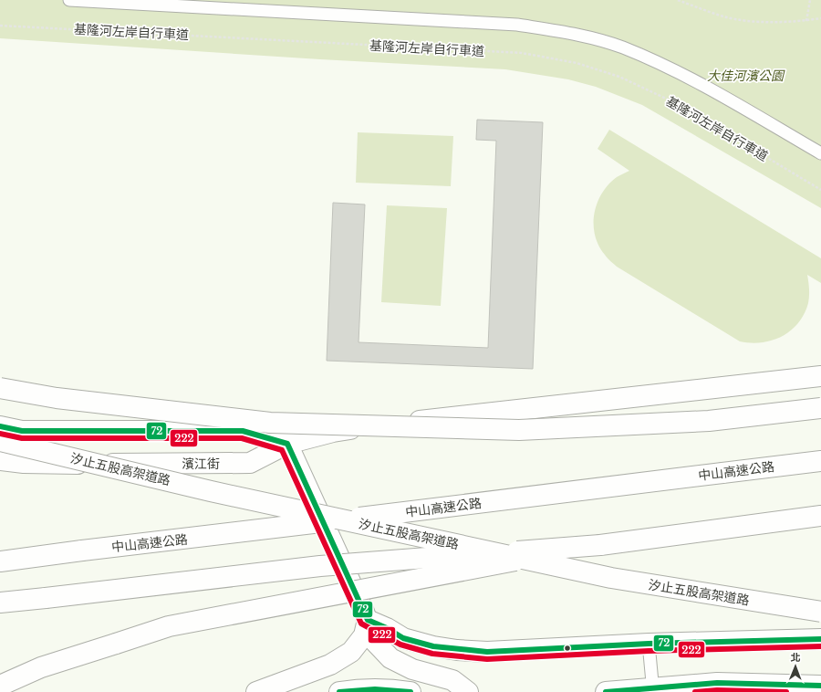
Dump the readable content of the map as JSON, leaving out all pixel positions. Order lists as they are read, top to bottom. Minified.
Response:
{"streets":{"main road":["濱江街","汐止五股高架道路","中山高速公路"],"path":["基隆河左岸自行車道"]},"parks":["大佳河濱公園"],"lines":["transit line 72","transit line 222"],"north":"top"}
